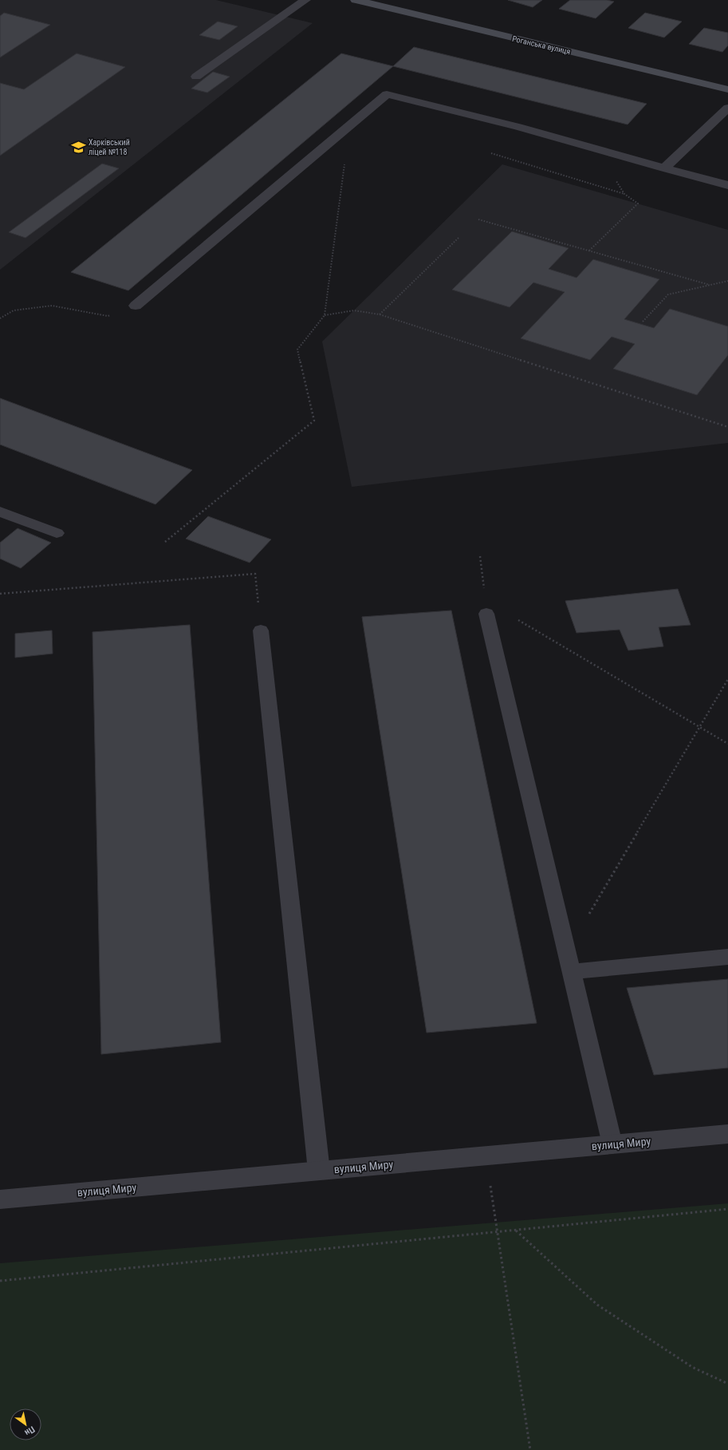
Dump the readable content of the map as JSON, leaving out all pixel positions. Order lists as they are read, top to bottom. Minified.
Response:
{"streets":{"main road":["Роганська вулиця"],"street":["вулиця Миру"]},"places":{"school or university":["Харківський ліцей №118"]},"north":"bottom right"}
